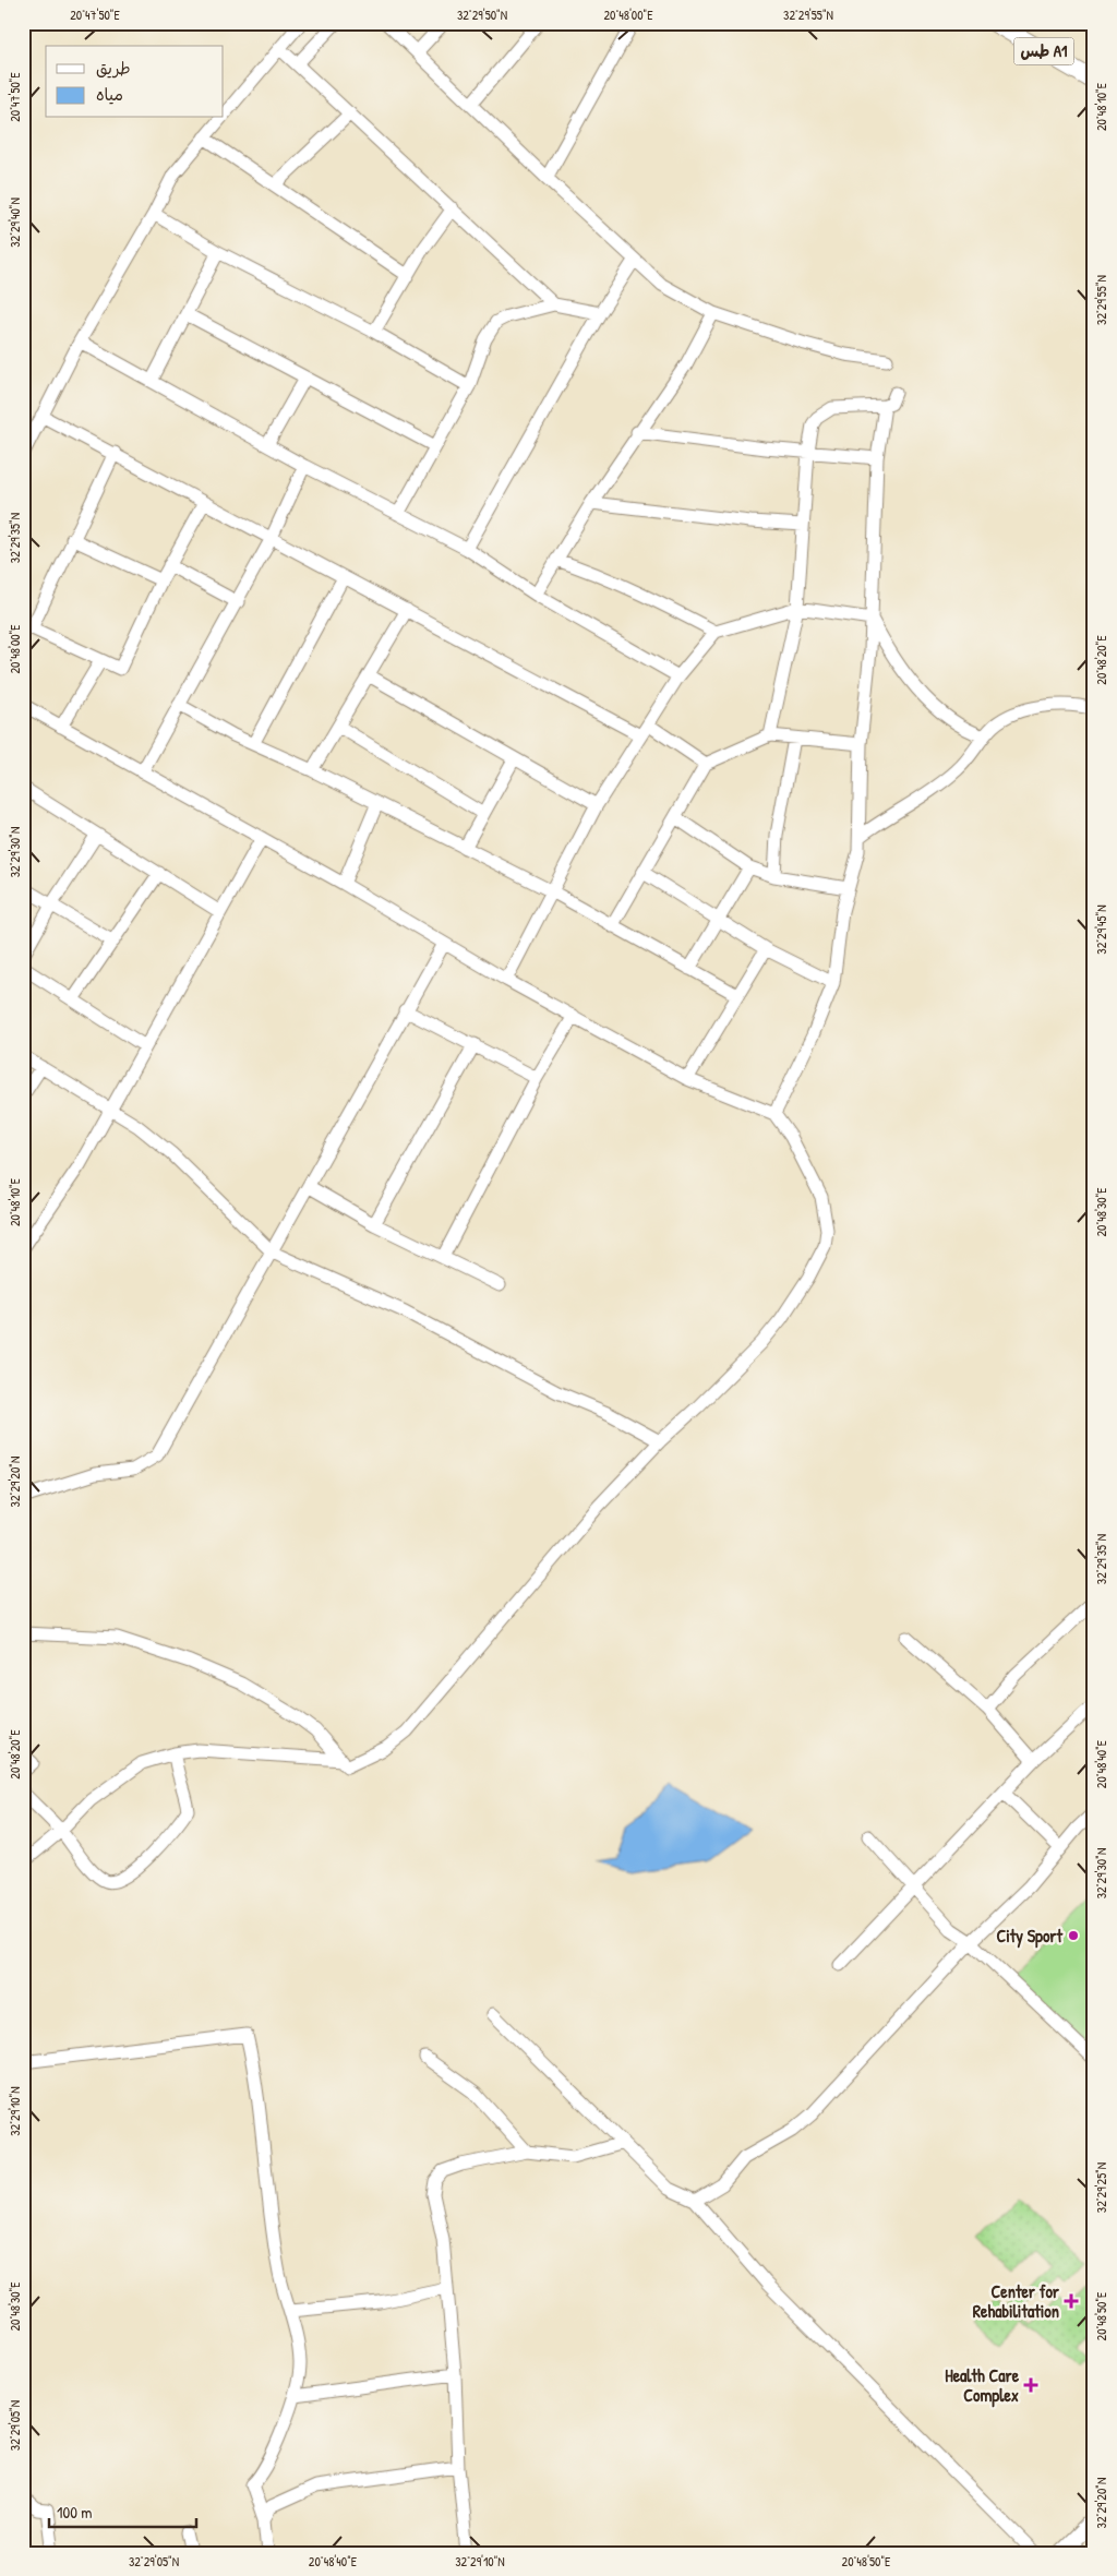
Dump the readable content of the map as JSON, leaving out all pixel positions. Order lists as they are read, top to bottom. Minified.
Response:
{"streets":{"highway":["طس A1"]},"places":{"other":["City Sport"],"health":["Center for Rehabilitation","Health Care Complex"]},"legend":["طريق","مياه"],"scale_bar":"100 m","coordinates":["20°47'50\"E","32°29'50\"N","20°48'00\"E","32°29'55\"N","20°48'10\"E","32°29'40\"N","32°29'35\"N","20°48'20\"E","32°29'30\"N","32°29'45\"N","20°48'30\"E","32°29'20\"N","20°48'40\"E","32°29'10\"N","32°29'25\"N","20°48'50\"E","32°29'05\"N"]}
